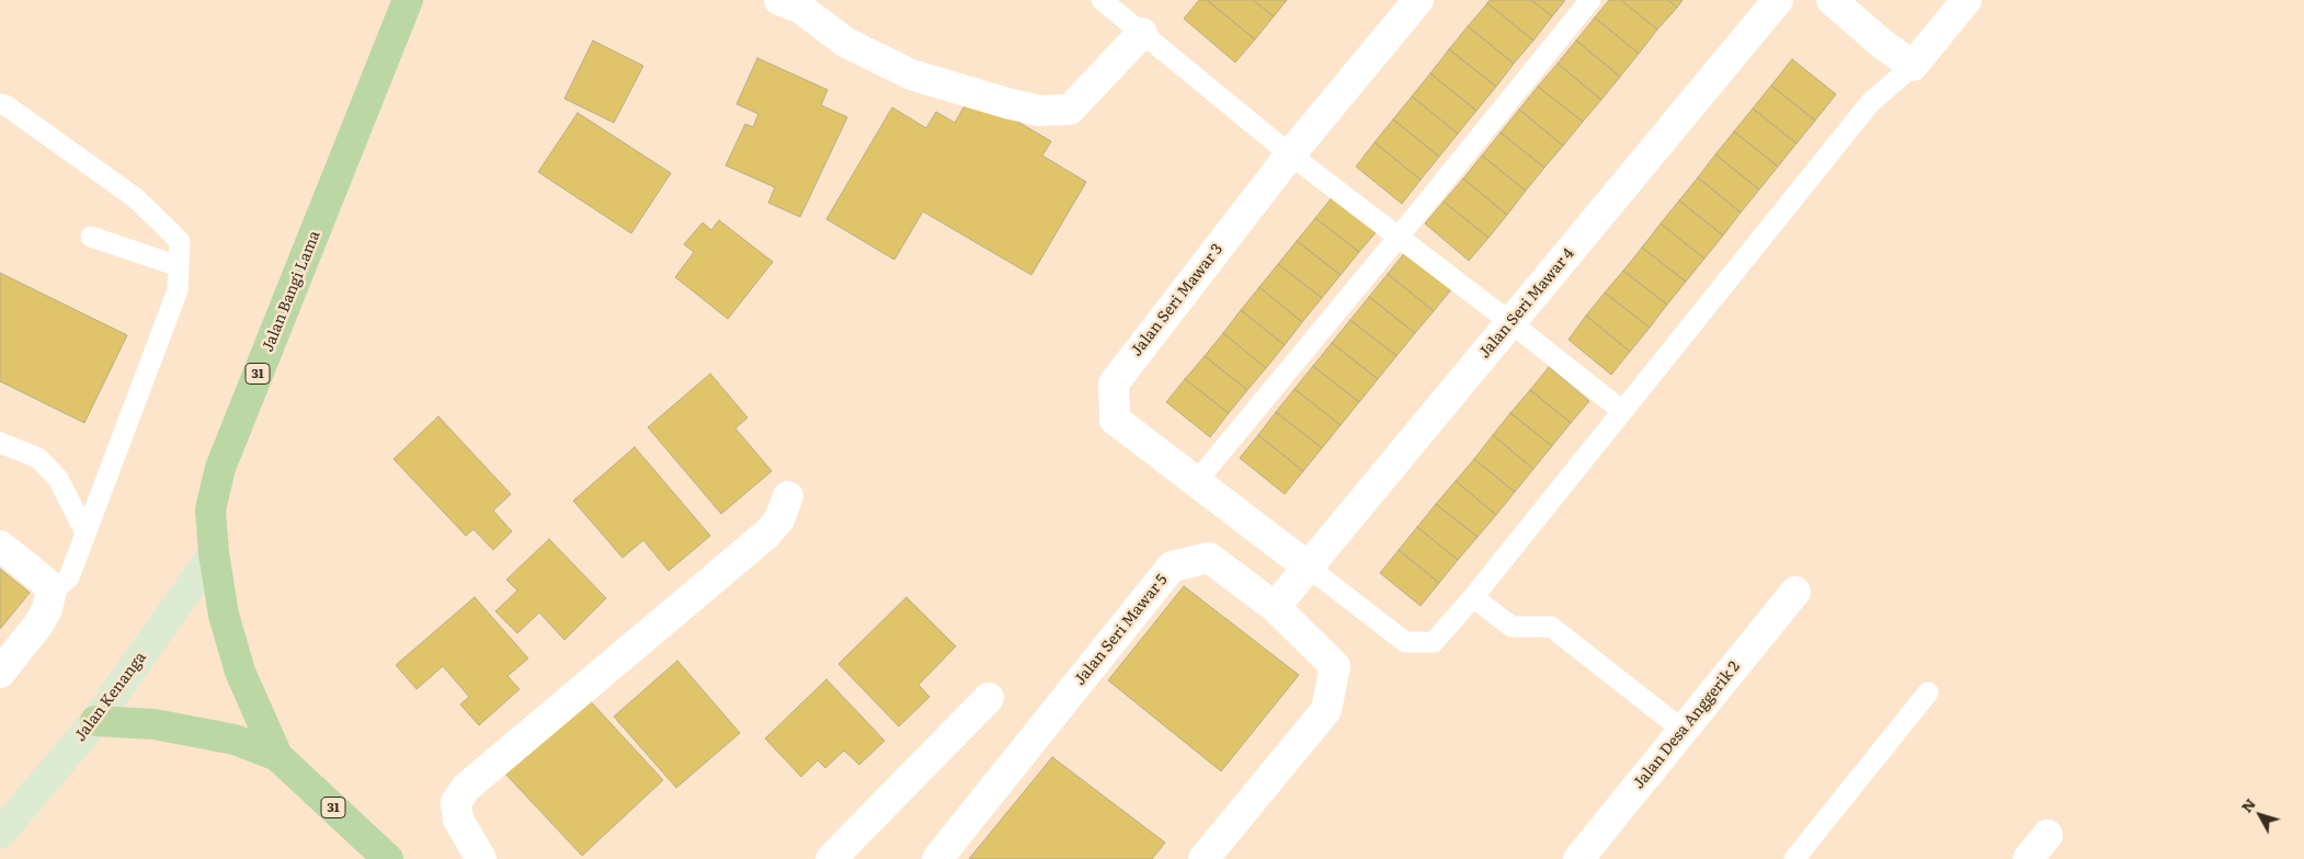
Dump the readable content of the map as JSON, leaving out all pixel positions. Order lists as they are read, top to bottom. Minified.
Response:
{"streets":{"main road":["Jalan Bangi Lama","31"],"street":["Jalan Seri Mawar 3","Jalan Seri Mawar 4","Jalan Seri Mawar 5","Jalan Kenanga","Jalan Desa Anggerik 2"]},"crossings":[["Jalan Bangi Lama","Jalan Kenanga"],["Jalan Seri Mawar 3","Jalan Seri Mawar 4"],["Jalan Seri Mawar 4","Jalan Seri Mawar 5"]],"north":"top left"}
